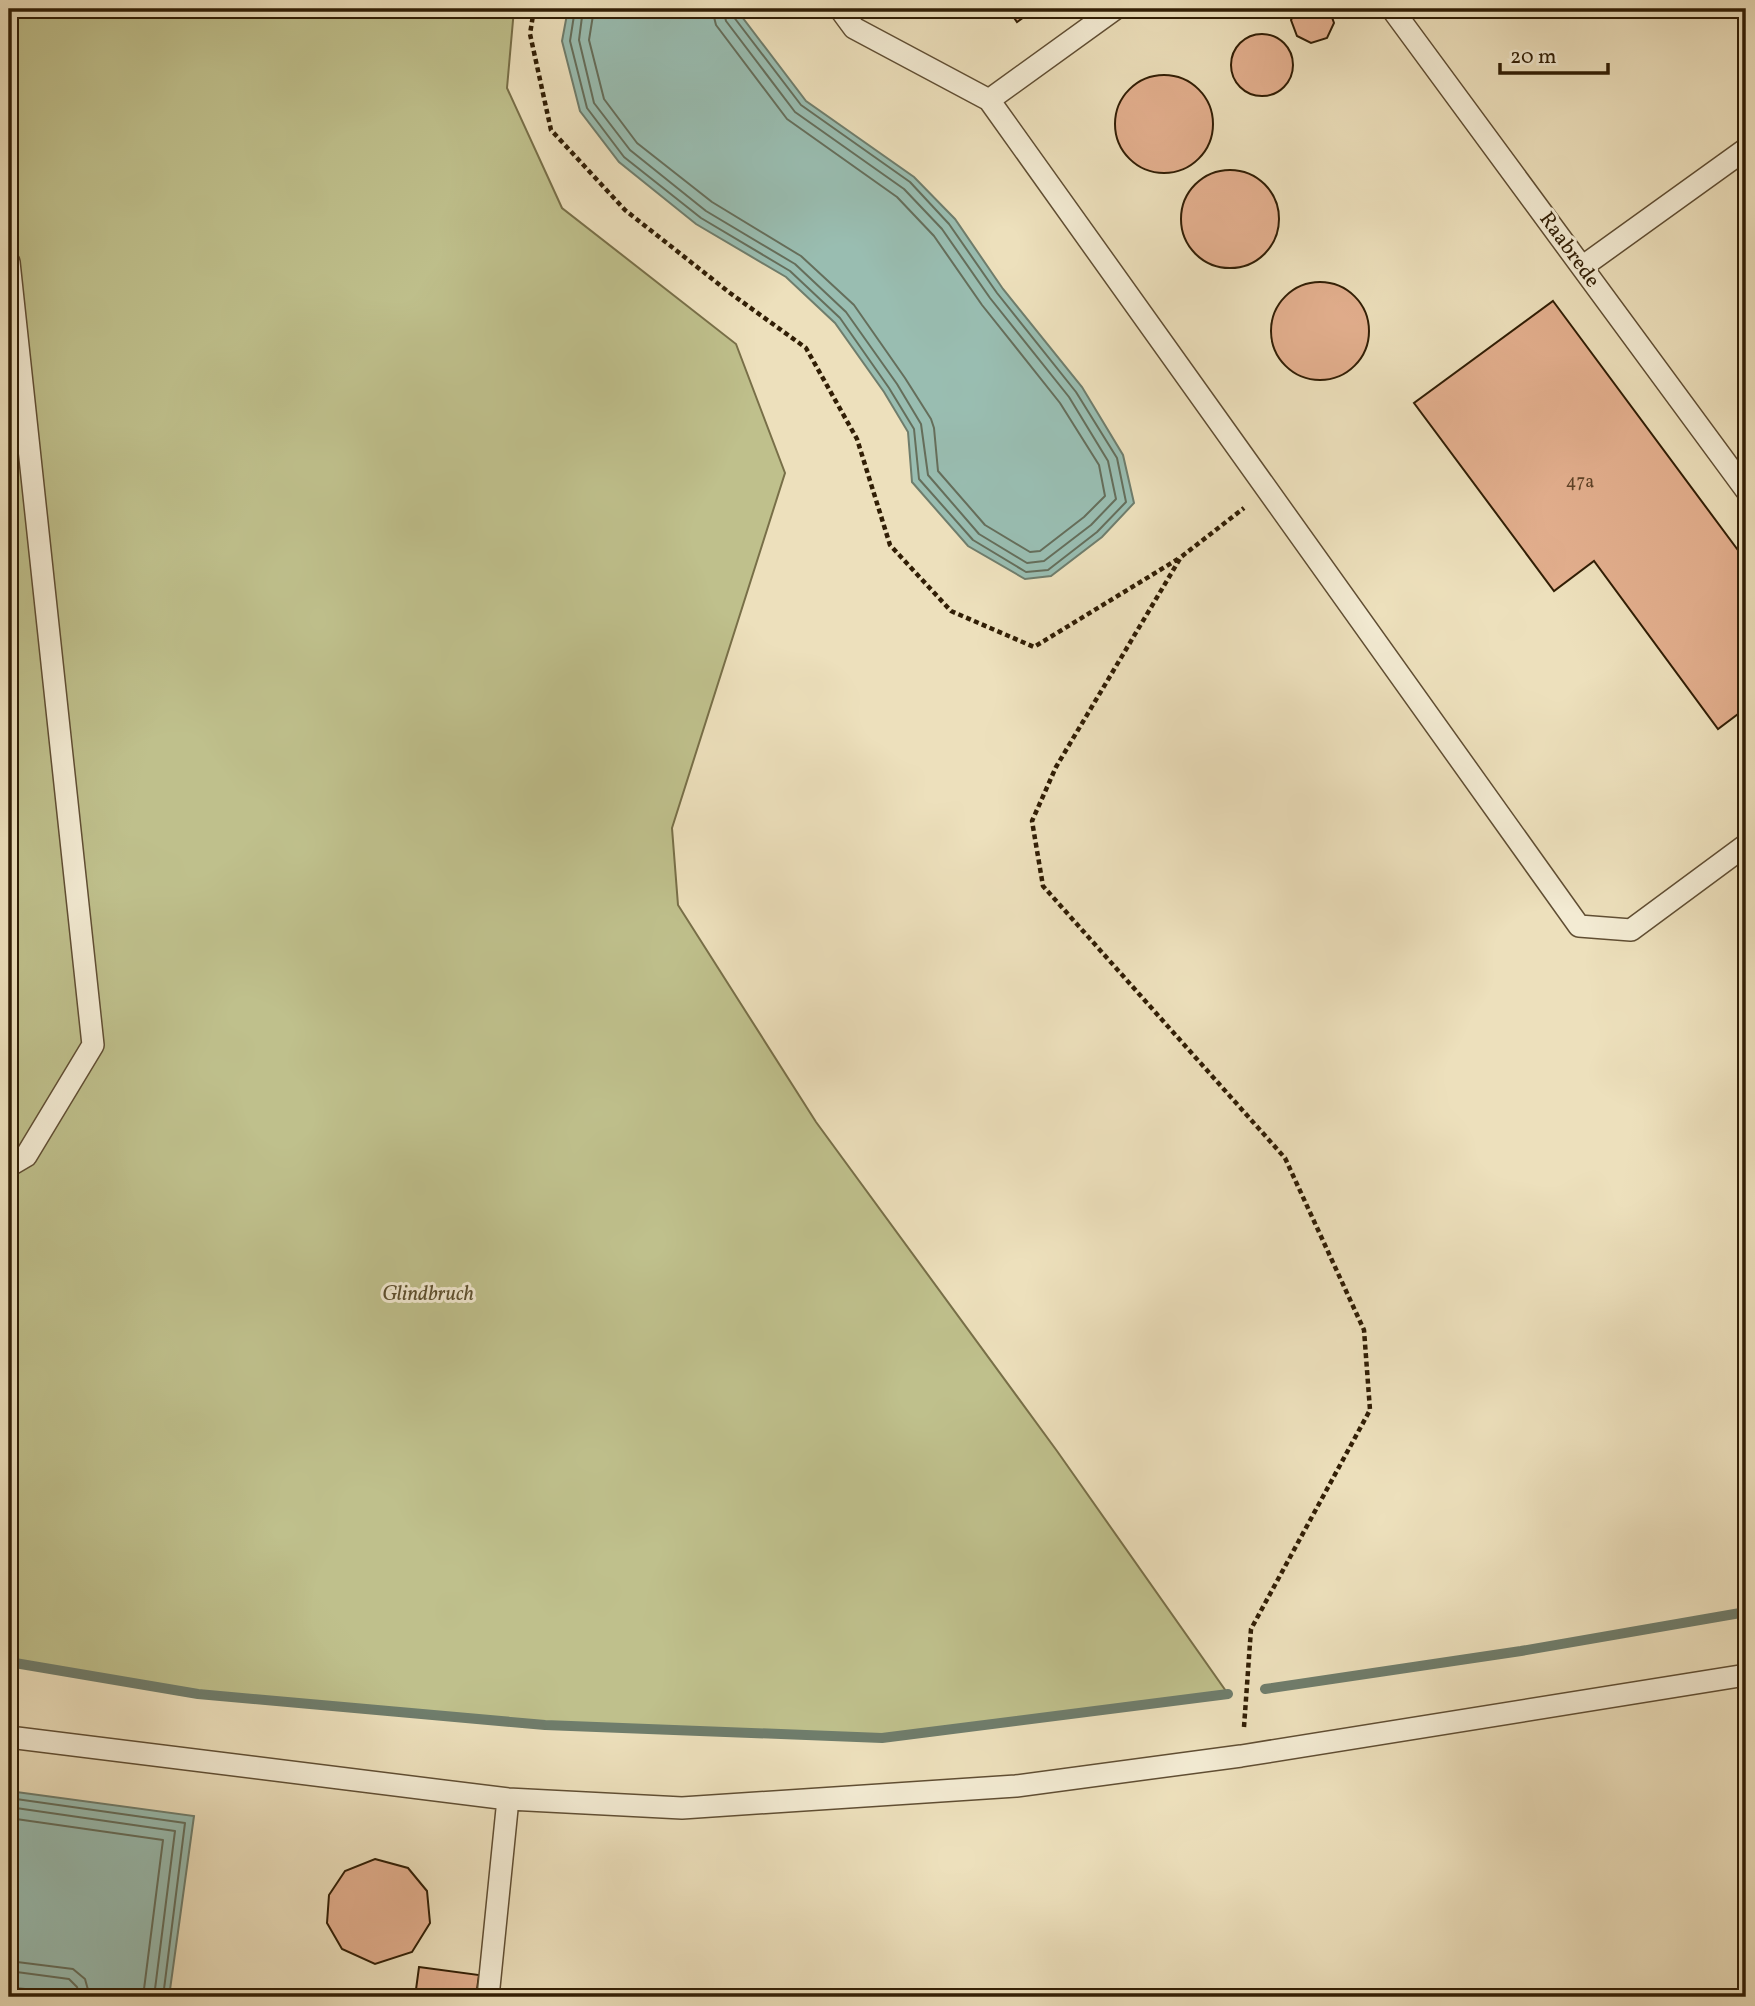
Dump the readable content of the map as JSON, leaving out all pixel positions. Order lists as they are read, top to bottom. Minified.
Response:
{"streets":{"lane":["Raabrede"]},"parks":["Glindbruch"],"house_numbers":["47a"],"scale_bar":"20 m"}
